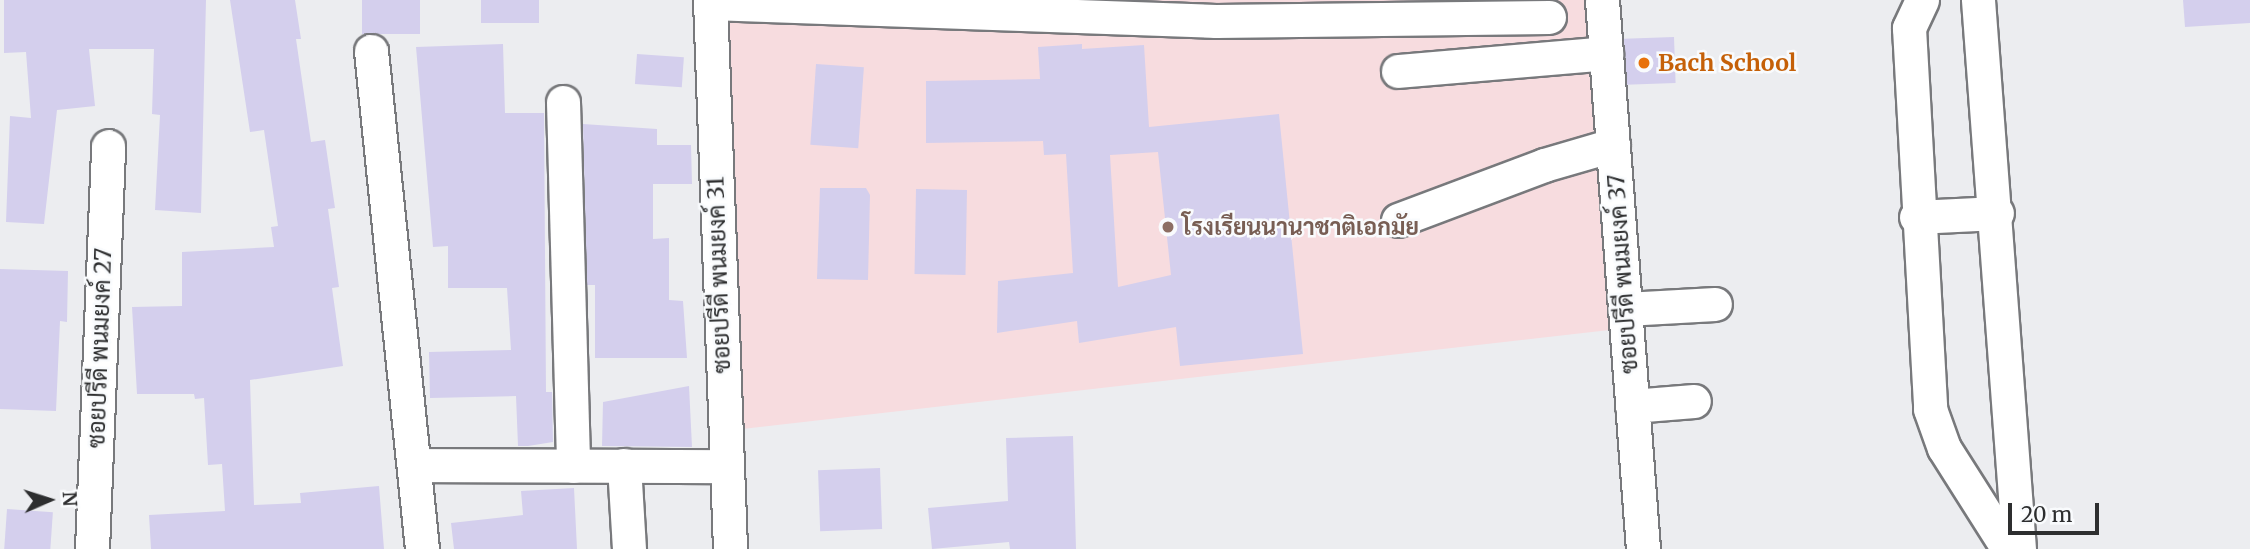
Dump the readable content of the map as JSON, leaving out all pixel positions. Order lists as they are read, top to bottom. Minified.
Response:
{"streets":{"street":["ซอยปรีดี พนมยงค์ 37","ซอยปรีดี พนมยงค์ 31","ซอยปรีดี พนมยงค์ 27"]},"places":["Bach School","โรงเรียนนานาชาติเอกมัย"],"scale_bar":"20 m","north":"right"}
